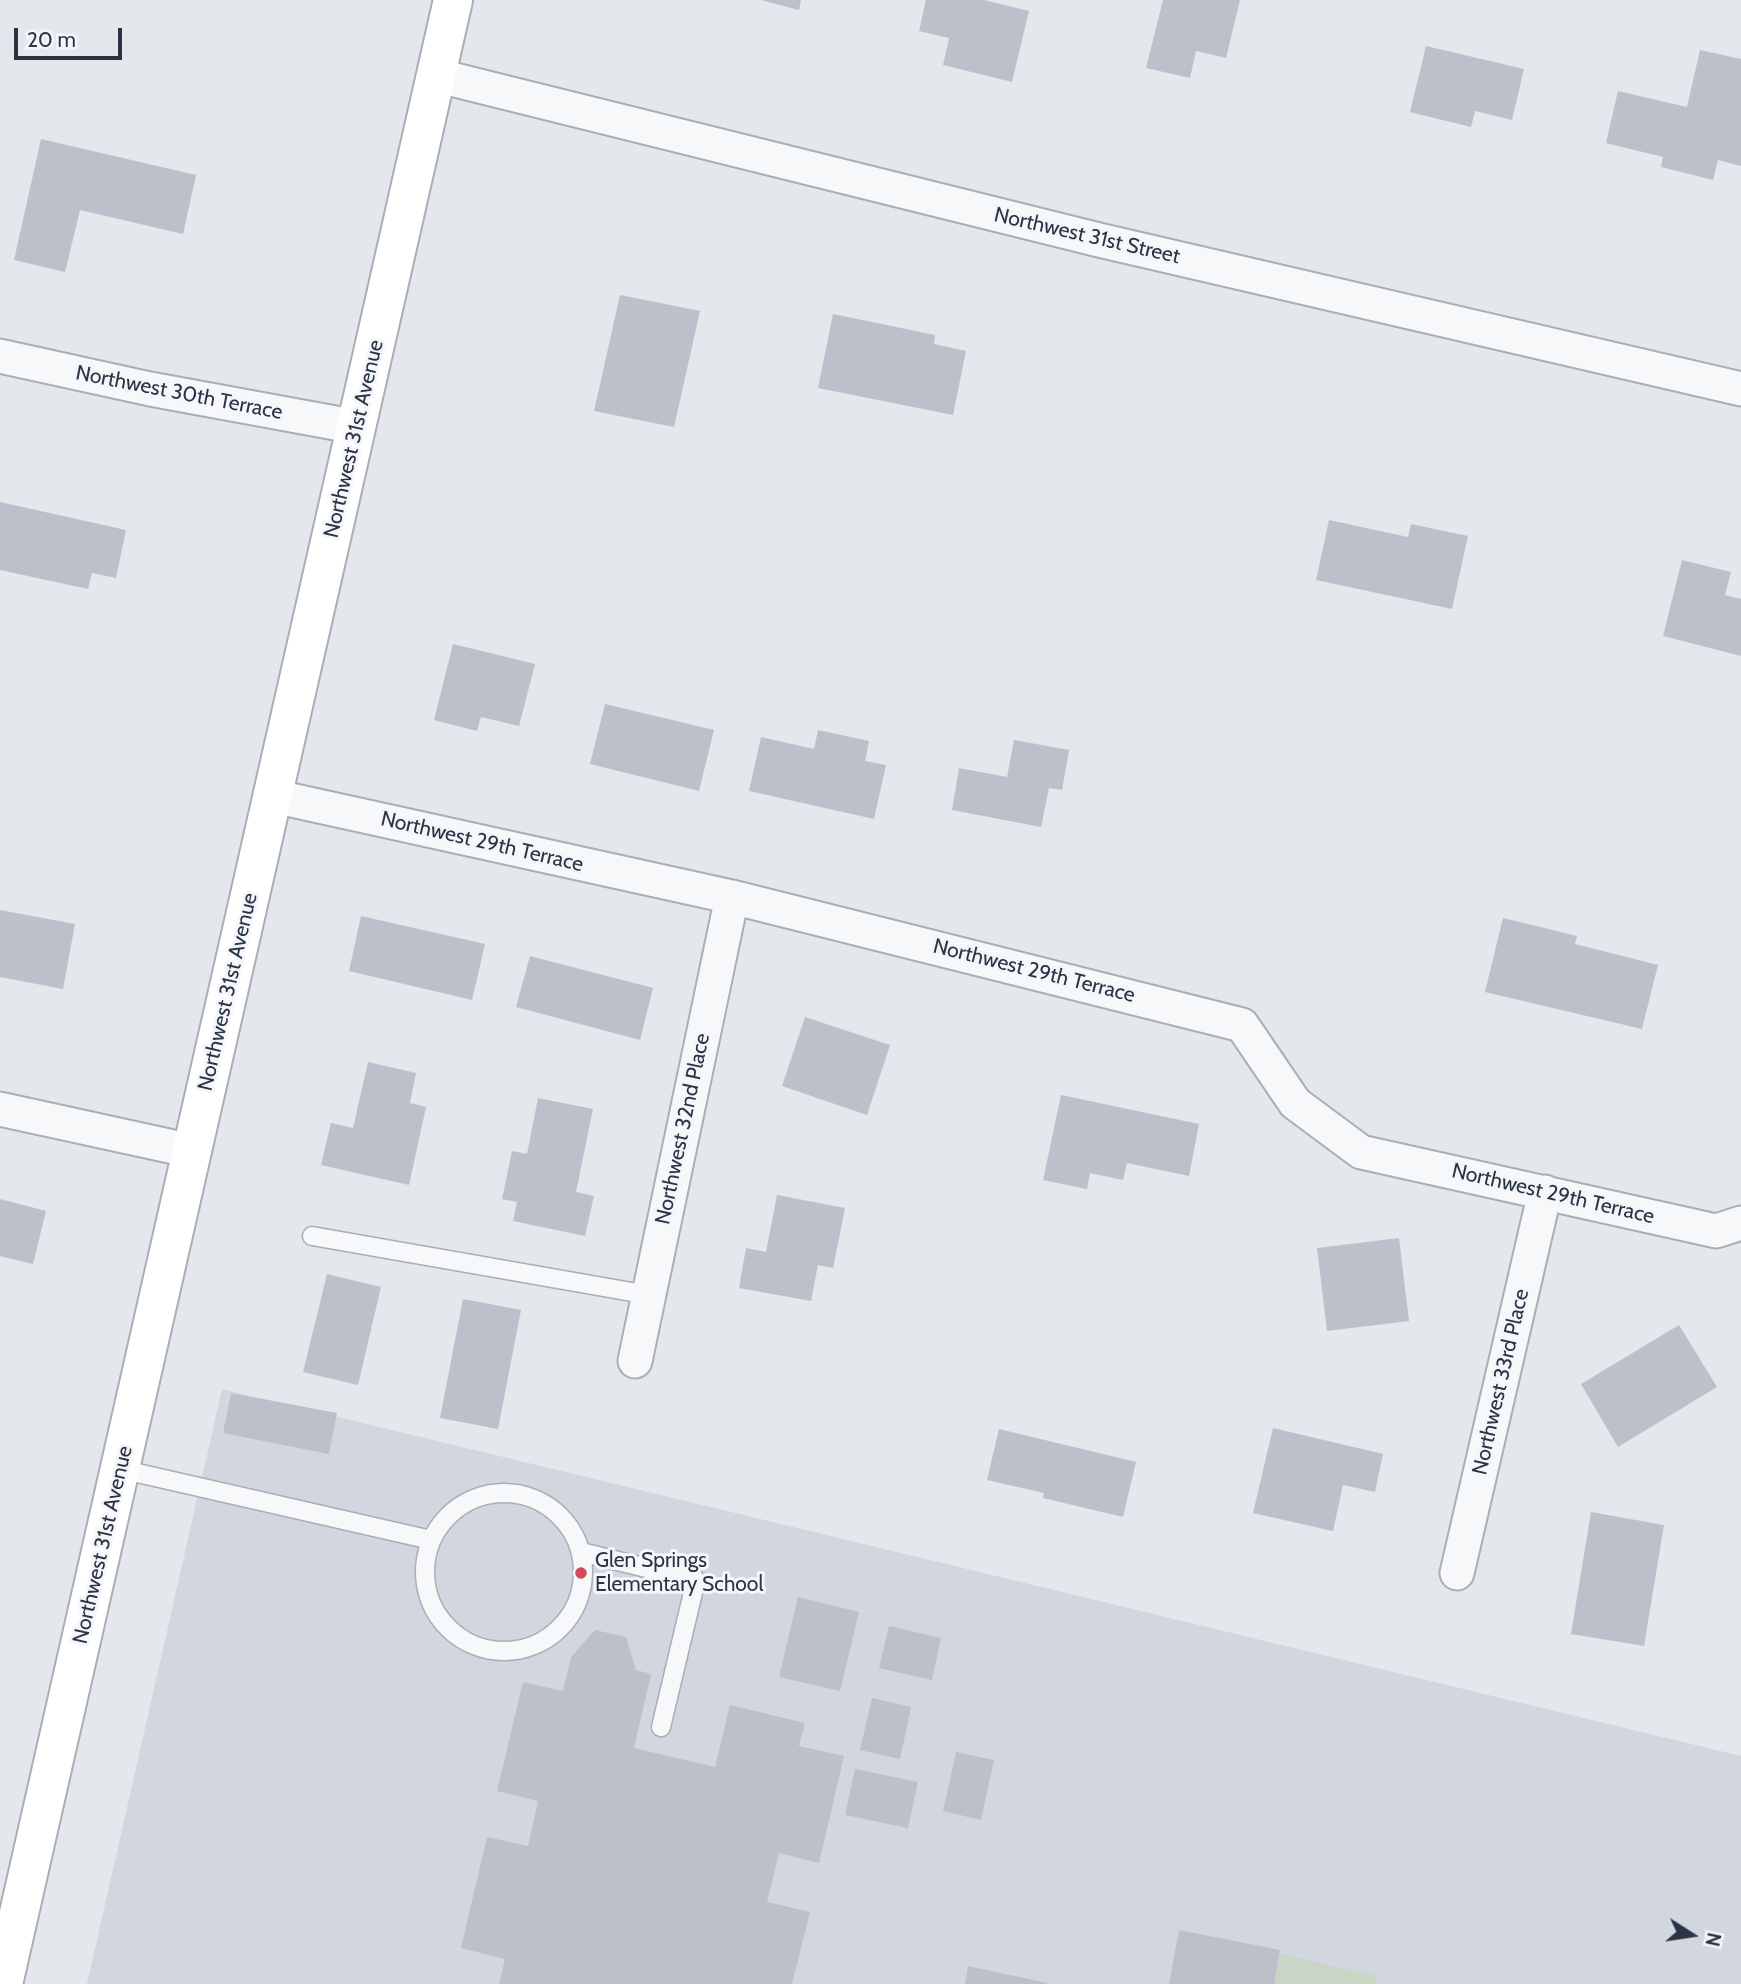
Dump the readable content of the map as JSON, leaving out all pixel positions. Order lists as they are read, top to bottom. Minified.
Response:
{"streets":{"street":["Northwest 31st Street","Northwest 30th Terrace","Northwest 31st Avenue","Northwest 29th Terrace","Northwest 32nd Place","Northwest 33rd Place"]},"crossings":[["Northwest 31st Street","Northwest 31st Avenue"],["Northwest 30th Terrace","Northwest 31st Avenue"],["Northwest 31st Avenue","Northwest 29th Terrace"],["Northwest 29th Terrace","Northwest 32nd Place"],["Northwest 29th Terrace","Northwest 33rd Place"]],"places":["Glen Springs Elementary School"],"scale_bar":"20 m","north":"right"}
